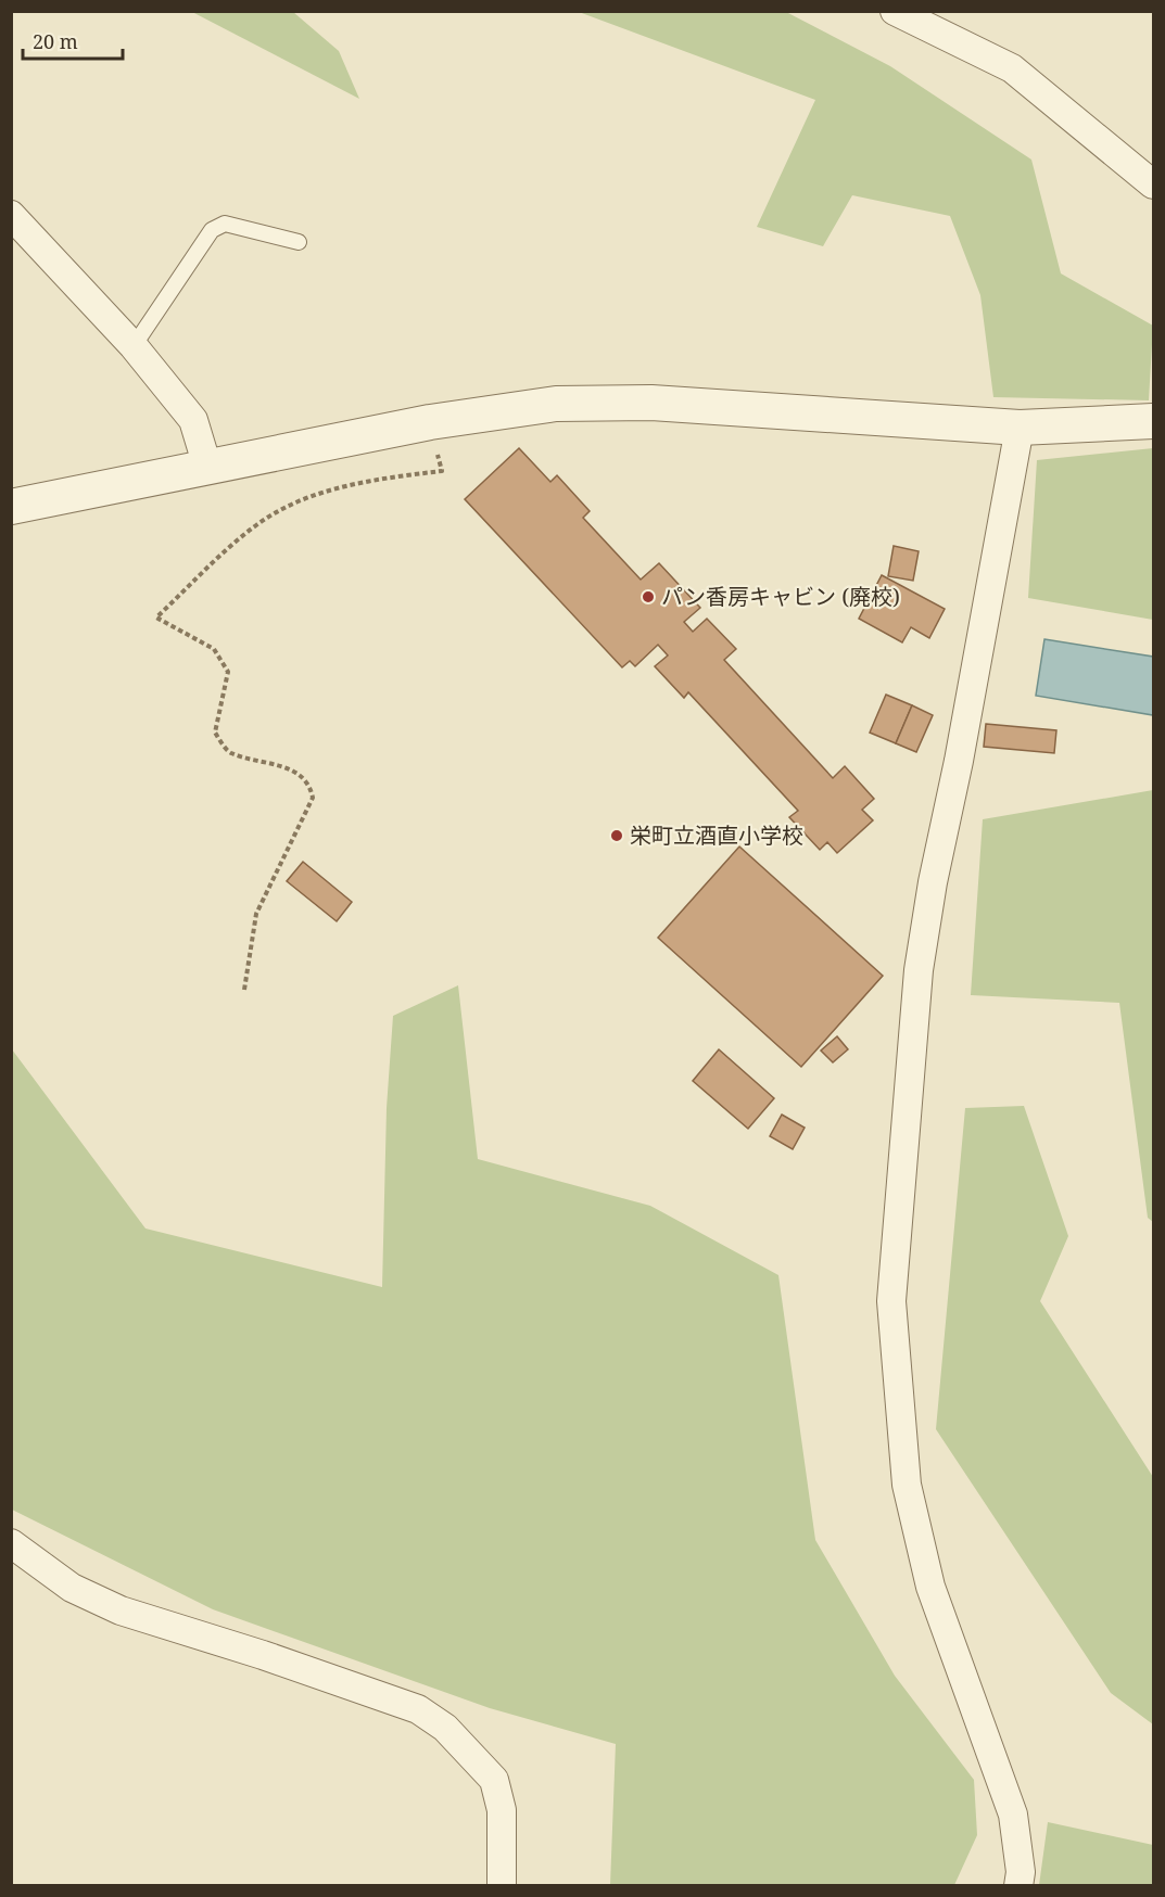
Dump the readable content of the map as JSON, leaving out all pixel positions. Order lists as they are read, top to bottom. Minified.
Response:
{"places":["パン香房キャビン (廃校)","栄町立酒直小学校"],"scale_bar":"20 m"}
